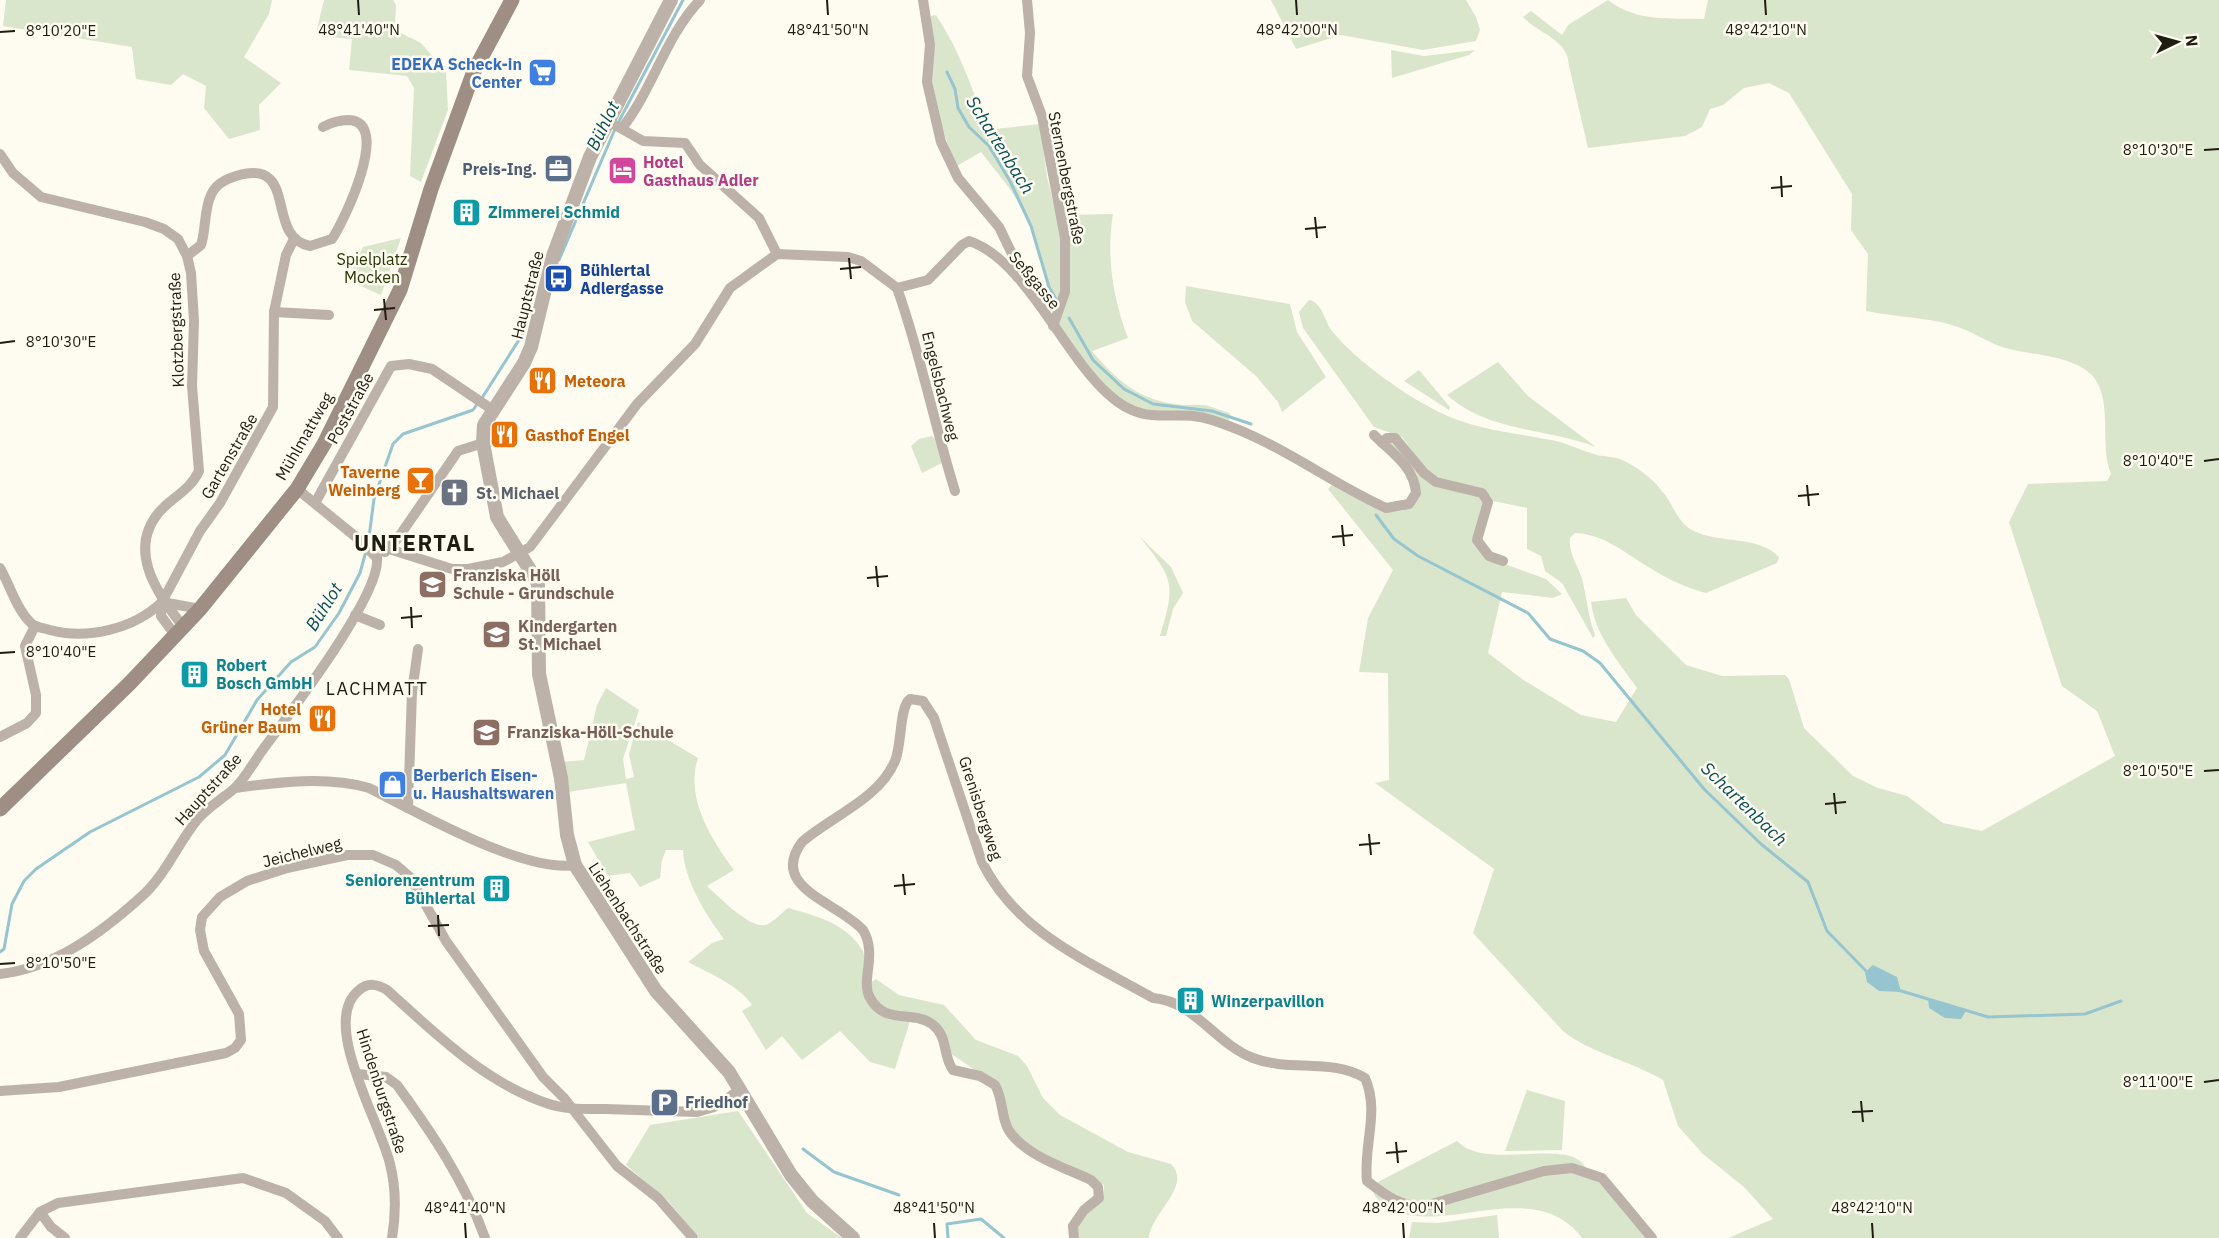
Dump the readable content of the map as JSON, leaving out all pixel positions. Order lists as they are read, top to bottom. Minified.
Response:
{"streets":{"main road":["Mühlmattweg"],"street":["Sternenbergstraße","Seßgasse","Hauptstraße","Klotzbergstraße","Engelsbachweg","Poststraße","Gartenstraße","Grenisbergweg","Jeichelweg","Liehenbachstraße","Hindenburgstraße"]},"crossings":[["Sternenbergstraße","Seßgasse"],["Seßgasse","Engelsbachweg"],["Hauptstraße","Poststraße"],["Hauptstraße","Liehenbachstraße"],["Klotzbergstraße","Mühlmattweg"],["Klotzbergstraße","Gartenstraße"],["Jeichelweg","Hindenburgstraße"],["Liehenbachstraße","Hindenburgstraße"]],"districts":["UNTERTAL","LACHMATT"],"water":["Bühlot","Schartenbach"],"parks":["Spielplatz Mocken"],"places":{"supermarket":["EDEKA Scheck-in Center"],"office":["Preis-Ing."],"hotel":["Hotel Gasthaus Adler"],"building":["Zimmerei Schmid","Robert Bosch GmbH","Seniorenzentrum Bühlertal","Winzerpavillon"],"bus stop":["Bühlertal Adlergasse"],"restaurant":["Meteora","Gasthof Engel","Hotel Grüner Baum"],"bar":["Taverne Weinberg"],"church":["St. Michael"],"school or university":["Franziska Höll Schule - Grundschule","Kindergarten St. Michael","Franziska-Höll-Schule"],"shop":["Berberich Eisen- u. Haushaltswaren"],"parking":["Friedhof"]},"north":"right","coordinates":["48°41'40\"N","48°41'50\"N","48°42'00\"N","48°42'10\"N","8°10'20\"E","8°10'30\"E","8°10'40\"E","8°10'50\"E","8°11'00\"E"]}
